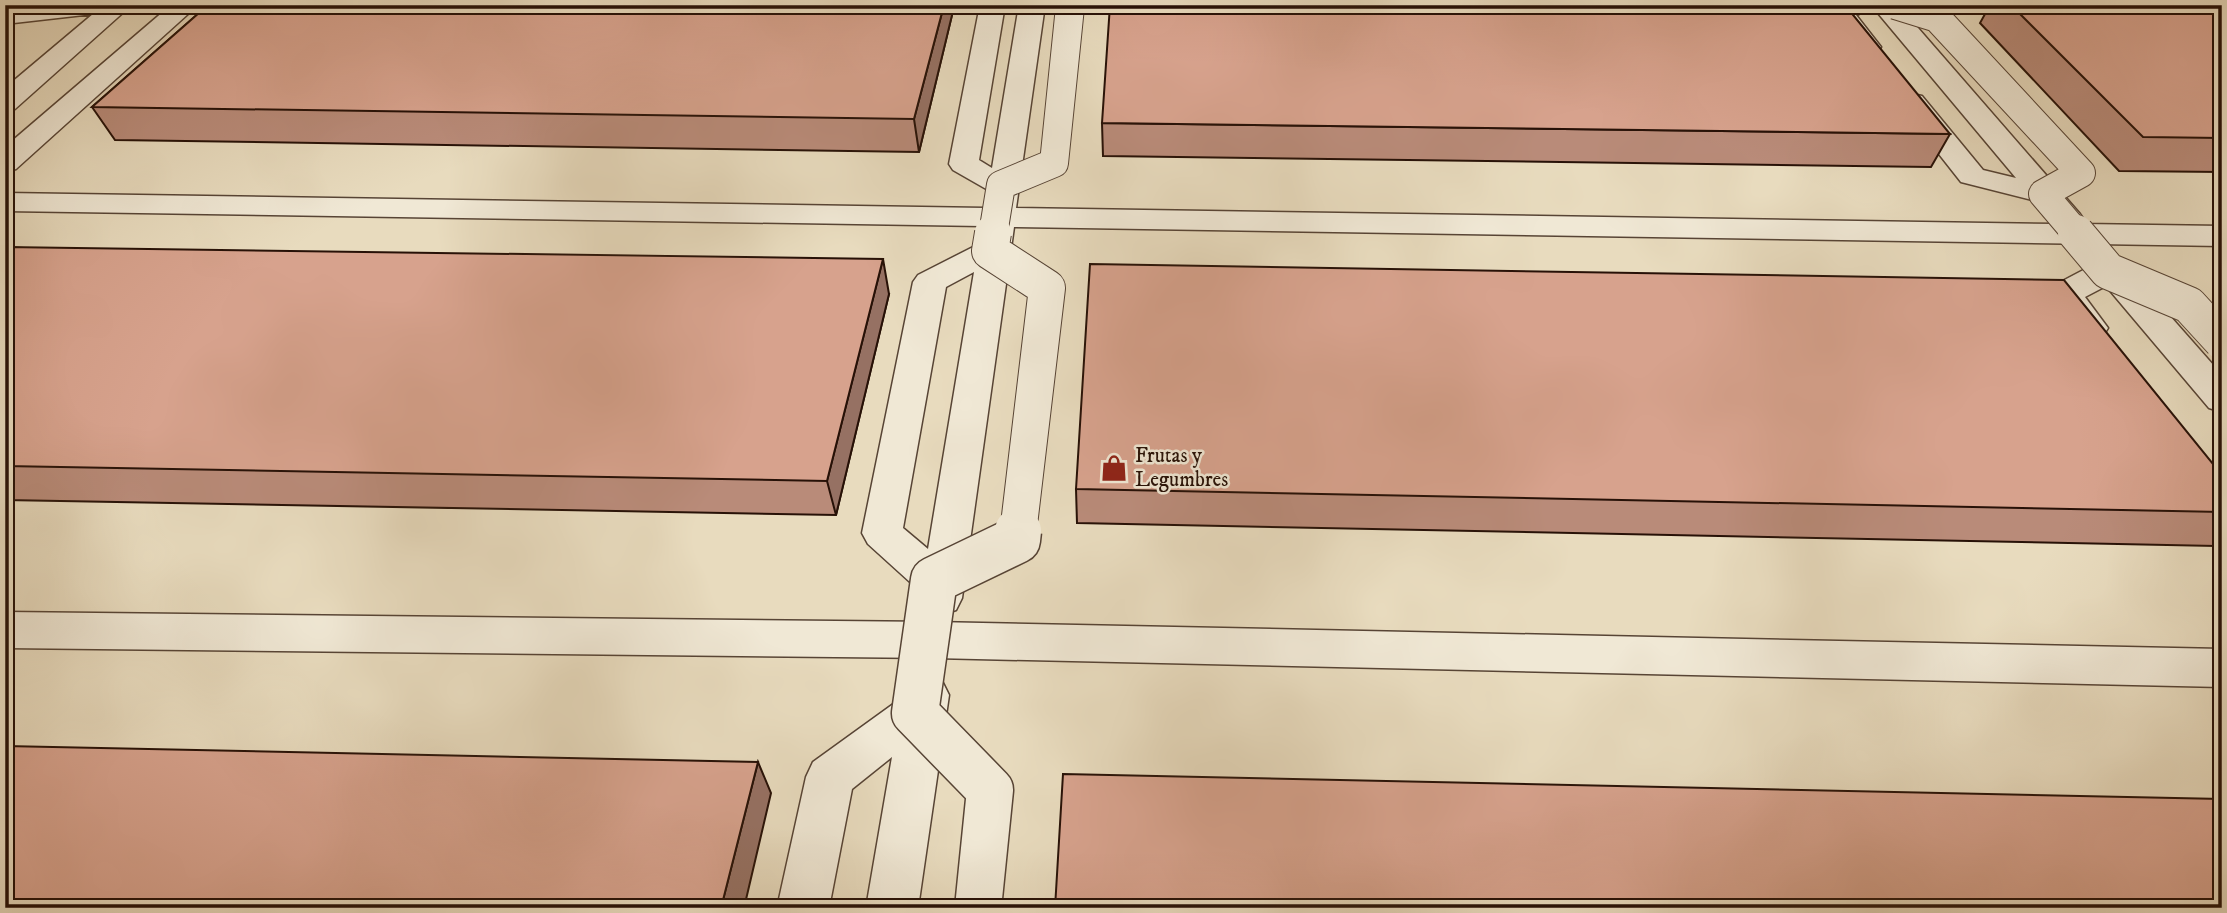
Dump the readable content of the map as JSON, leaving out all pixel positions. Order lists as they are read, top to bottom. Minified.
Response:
{"places":{"shop":["Frutas y Legumbres"]}}
